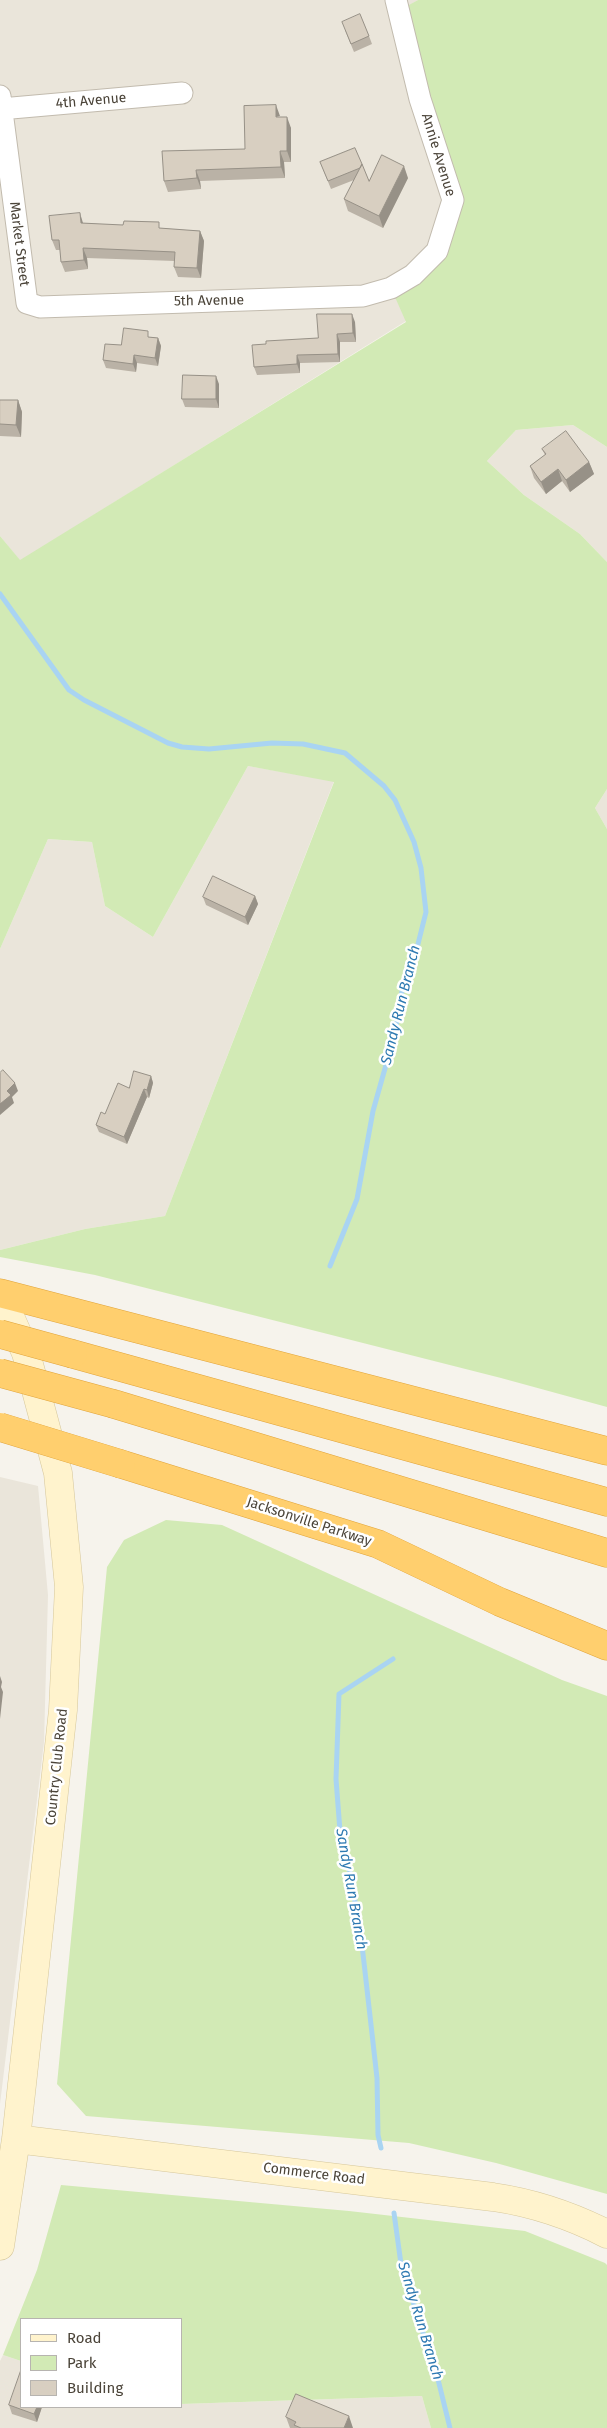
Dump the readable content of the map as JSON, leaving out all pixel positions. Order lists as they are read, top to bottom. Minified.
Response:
{"streets":{"highway":["Jacksonville Parkway"],"main road":["Country Club Road","Commerce Road"],"street":["4th Avenue","Annie Avenue","Market Street","5th Avenue"]},"crossings":[["4th Avenue","Market Street"],["Annie Avenue","5th Avenue"],["Market Street","5th Avenue"],["Country Club Road","Commerce Road"]],"water":["Sandy Run Branch"],"legend":["Road","Park","Building"]}
